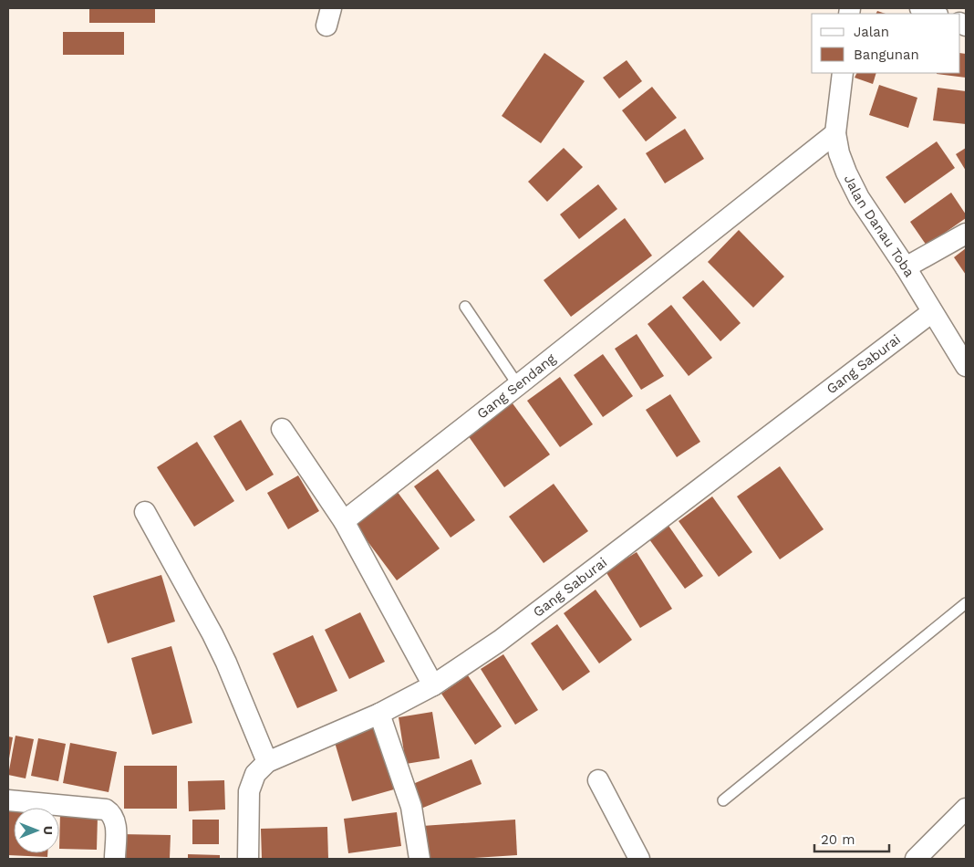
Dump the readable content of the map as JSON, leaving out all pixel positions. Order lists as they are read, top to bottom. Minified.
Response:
{"streets":{"street":["Jalan Danau Toba","Gang Saburai","Gang Sendang"]},"crossings":[["Jalan Danau Toba","Gang Saburai"],["Jalan Danau Toba","Gang Sendang"]],"legend":["Jalan","Bangunan"],"scale_bar":"20 m","north":"right"}
